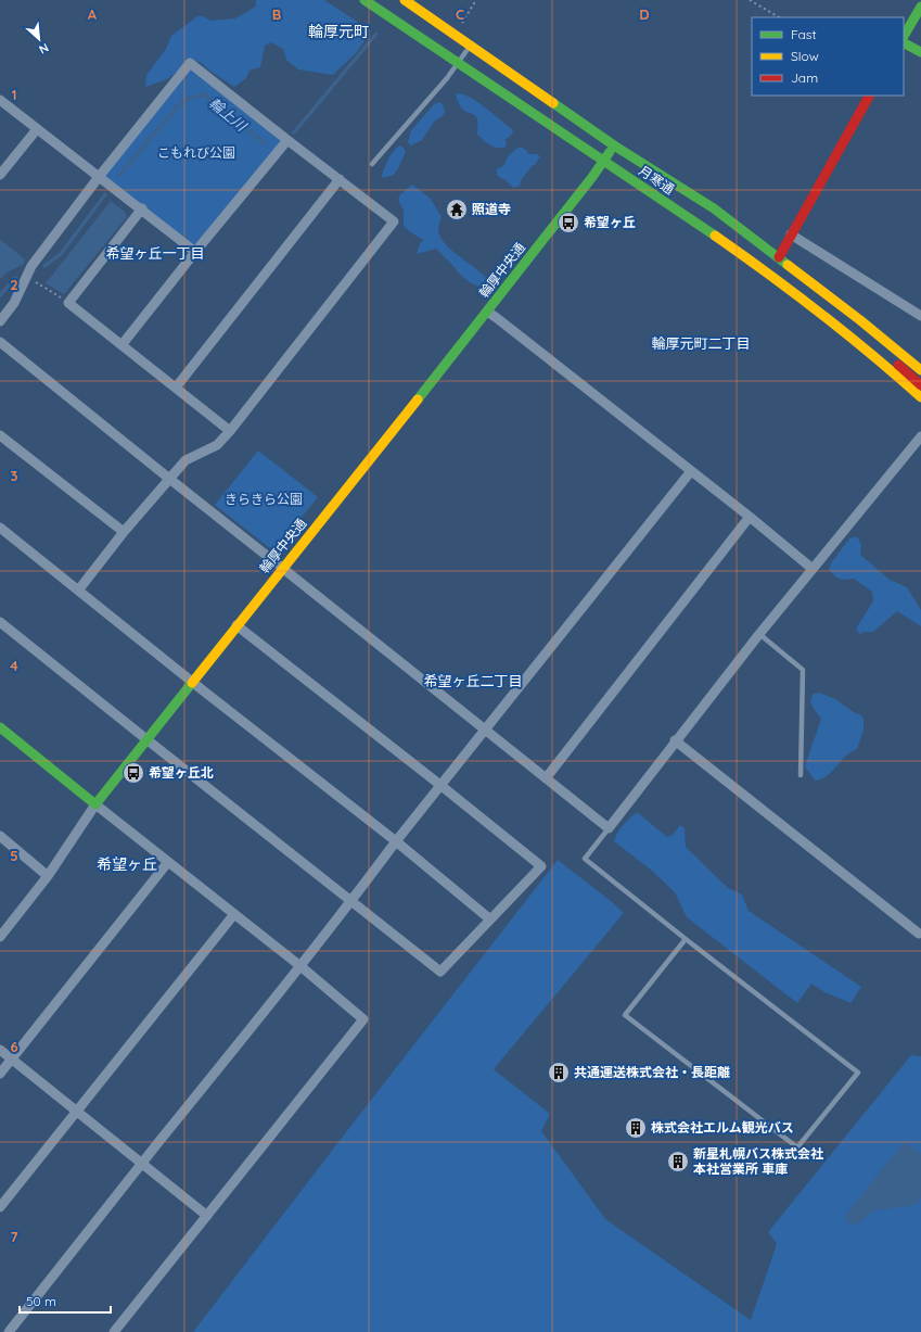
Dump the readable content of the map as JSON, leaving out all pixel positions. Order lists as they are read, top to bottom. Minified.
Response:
{"streets":{"main road":["月寒通","輪厚中央通"]},"crossings":[["月寒通","輪厚中央通"]],"districts":["輪厚元町","希望ヶ丘一丁目","輪厚元町二丁目","希望ヶ丘二丁目","希望ヶ丘"],"water":["輪上川"],"parks":["こもれび公園","きらきら公園"],"places":{"temple":["照道寺"],"bus stop":["希望ヶ丘","希望ヶ丘北"],"building":["共通運送株式会社・長距離","株式会社エルム観光バス","新星札幌バス株式会社 本社営業所 車庫"]},"legend":["Fast","Slow","Jam"],"scale_bar":"50 m","north":"bottom right","grid":{"columns":["A","B","C","D"],"rows":["1","2","3","4","5","6","7"]}}
